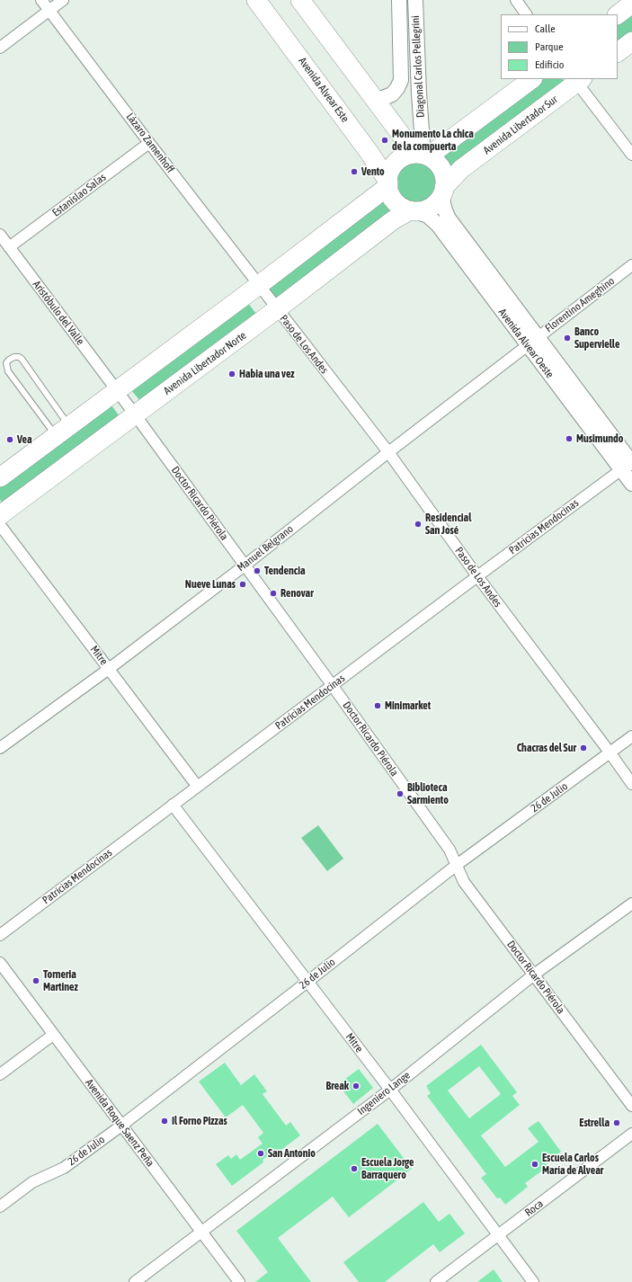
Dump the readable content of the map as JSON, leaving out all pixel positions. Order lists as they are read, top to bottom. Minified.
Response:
{"streets":{"highway":["Avenida Alvear Este","Avenida Libertador Sur","Avenida Libertador Norte"],"main road":["Diagonal Carlos Pellegrini","Avenida Alvear Oeste"],"street":["Lázaro Zamenhoff","Estanislao Salas","Florentino Ameghino","Aristóbulo del Valle","Paso de Los Andes","Doctor Ricardo Piérola","Patricias Mendocinas","Manuel Belgrano","Mitre","26 de Julio","Ingeniero Lange","Avenida Roque Saenz Peña","Roca"]},"crossings":[["Diagonal Carlos Pellegrini","Avenida Alvear Este"],["Diagonal Carlos Pellegrini","Avenida Libertador Sur"],["Diagonal Carlos Pellegrini","Avenida Alvear Oeste"],["Diagonal Carlos Pellegrini","Avenida Libertador Norte"],["Avenida Alvear Este","Avenida Libertador Sur"],["Avenida Alvear Este","Avenida Alvear Oeste"],["Avenida Alvear Este","Avenida Libertador Norte"],["Avenida Libertador Sur","Avenida Alvear Oeste"],["Avenida Libertador Sur","Avenida Libertador Norte"],["Lázaro Zamenhoff","Estanislao Salas"],["Lázaro Zamenhoff","Paso de Los Andes"],["Estanislao Salas","Aristóbulo del Valle"],["Florentino Ameghino","Avenida Alvear Oeste"],["Florentino Ameghino","Manuel Belgrano"],["Aristóbulo del Valle","Doctor Ricardo Piérola"],["Avenida Alvear Oeste","Avenida Libertador Norte"],["Avenida Alvear Oeste","Patricias Mendocinas"],["Avenida Alvear Oeste","Manuel Belgrano"],["Paso de Los Andes","Avenida Libertador Norte"],["Paso de Los Andes","Patricias Mendocinas"],["Paso de Los Andes","Manuel Belgrano"],["Paso de Los Andes","26 de Julio"],["Avenida Libertador Norte","Doctor Ricardo Piérola"],["Doctor Ricardo Piérola","Patricias Mendocinas"],["Doctor Ricardo Piérola","Manuel Belgrano"],["Doctor Ricardo Piérola","26 de Julio"],["Doctor Ricardo Piérola","Ingeniero Lange"],["Patricias Mendocinas","Mitre"],["Manuel Belgrano","Mitre"],["Mitre","26 de Julio"],["Mitre","Ingeniero Lange"],["Mitre","Roca"],["26 de Julio","Avenida Roque Saenz Peña"],["Ingeniero Lange","Avenida Roque Saenz Peña"]],"places":["Monumento La chica de la compuerta","Vento","Banco Supervielle","Habia una vez","Musimundo","Vea","Residencial San José","Tendencia","Nueve Lunas","Renovar","Minimarket","Chacras del Sur","Biblioteca Sarmiento","Torneria Martinez","Break","Il Forno Pizzas","Estrella","San Antonio","Escuela Carlos María de Alvear","Escuela Jorge Barraquero"],"legend":["Calle","Parque","Edificio"]}
